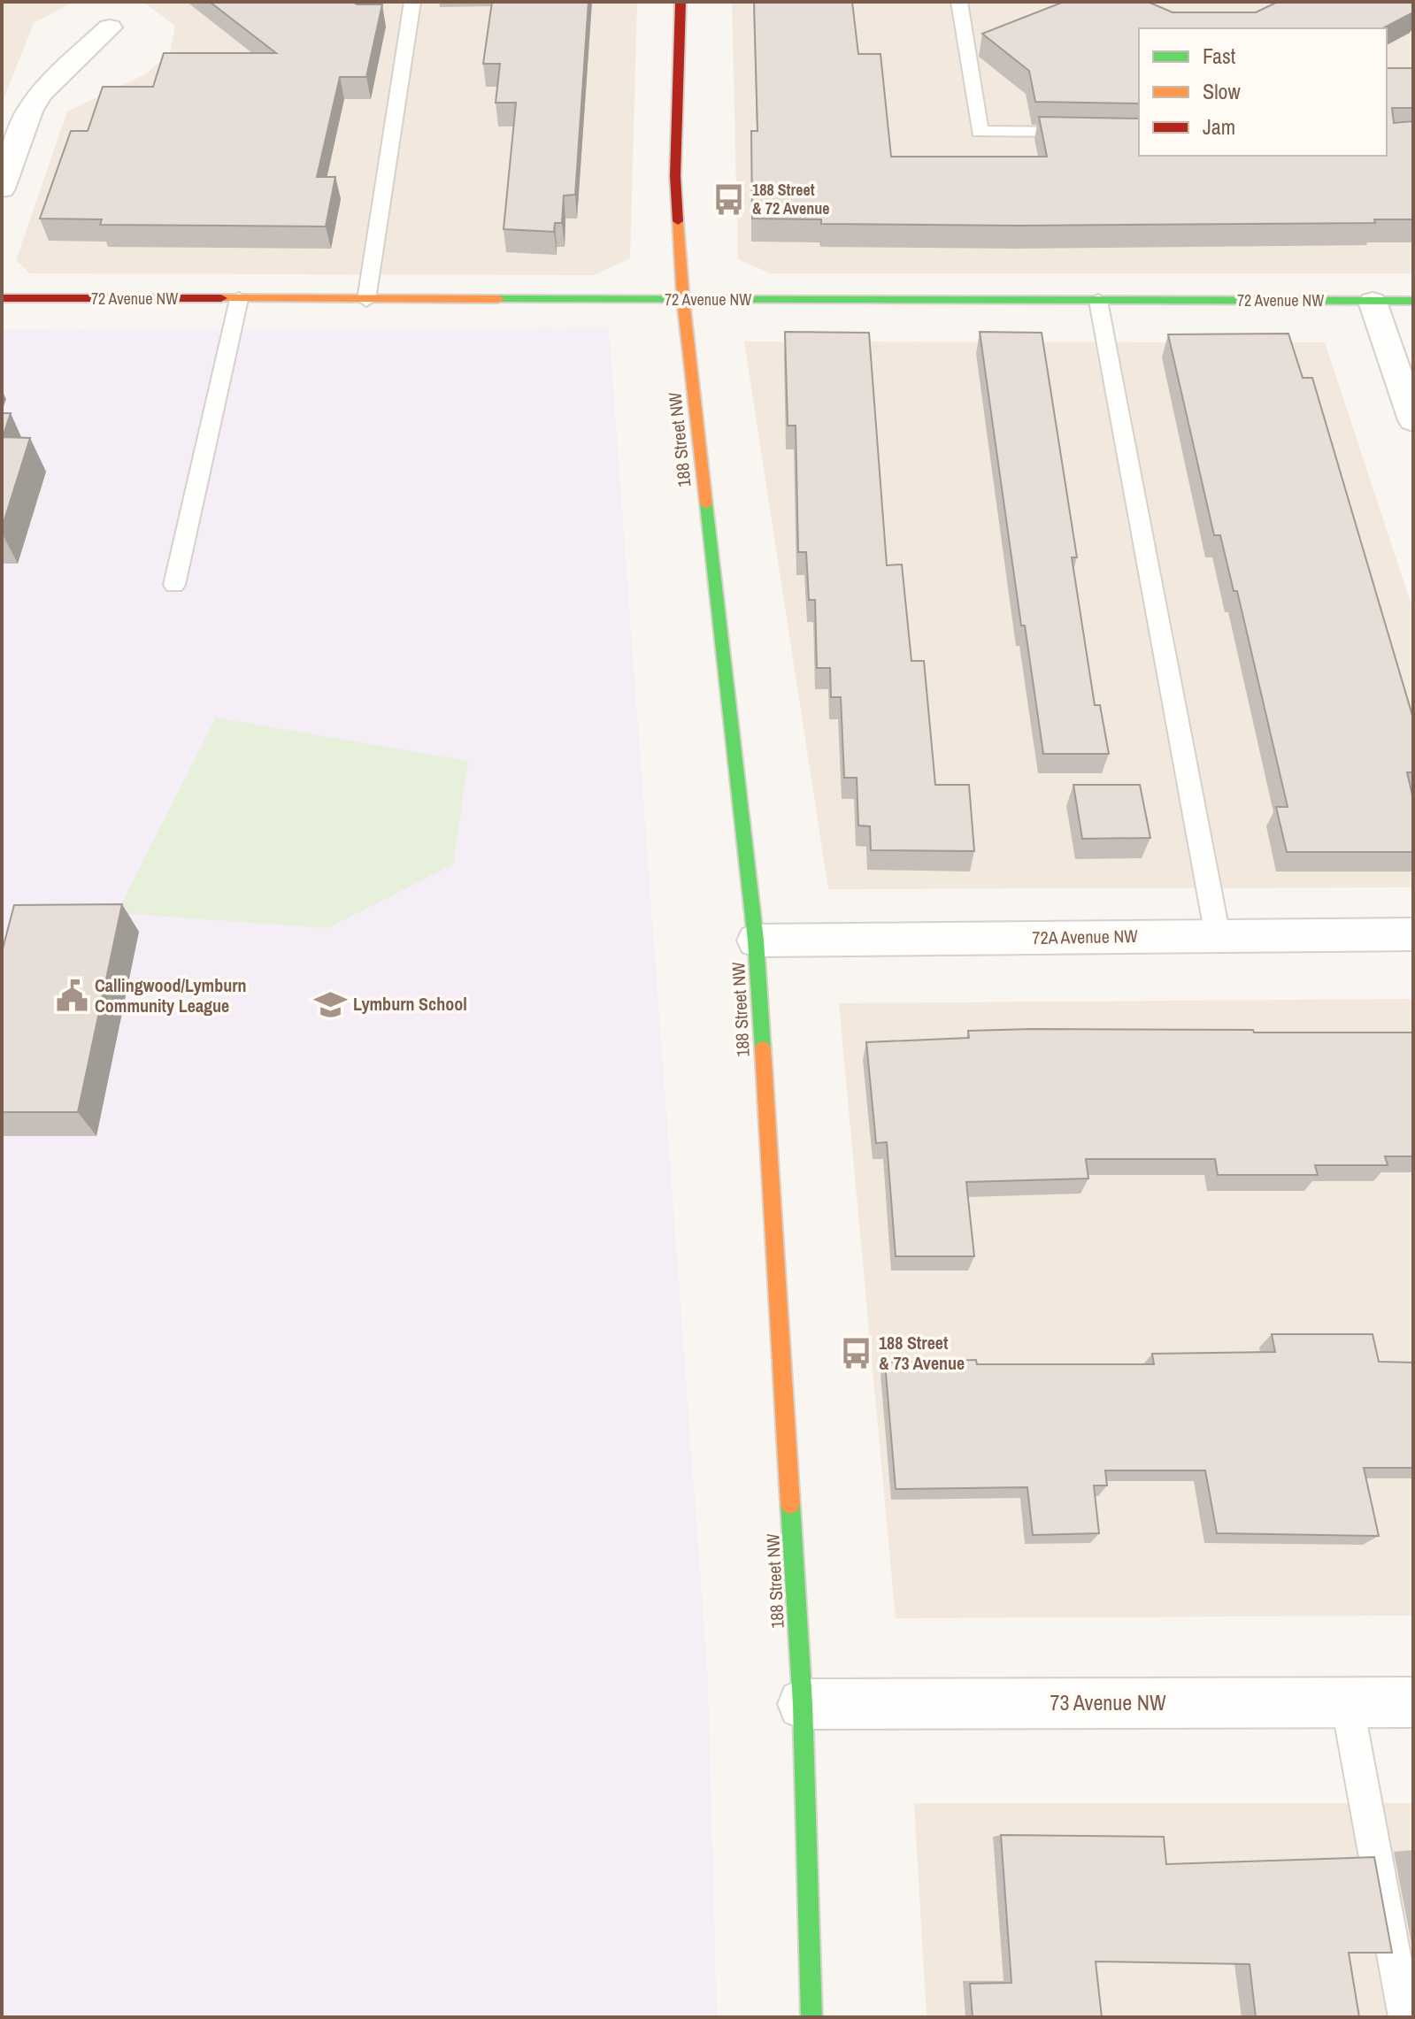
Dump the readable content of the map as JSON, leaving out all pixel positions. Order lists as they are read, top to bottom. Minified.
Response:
{"streets":{"street":["72 Avenue NW","188 Street NW","72A Avenue NW","73 Avenue NW"]},"crossings":[["72 Avenue NW","188 Street NW"],["188 Street NW","72A Avenue NW"],["188 Street NW","73 Avenue NW"]],"places":{"bus stop":["188 Street & 72 Avenue","188 Street & 73 Avenue"],"public building":["Callingwood/Lymburn Community League"],"school or university":["Lymburn School"]},"legend":["Fast","Slow","Jam"]}
